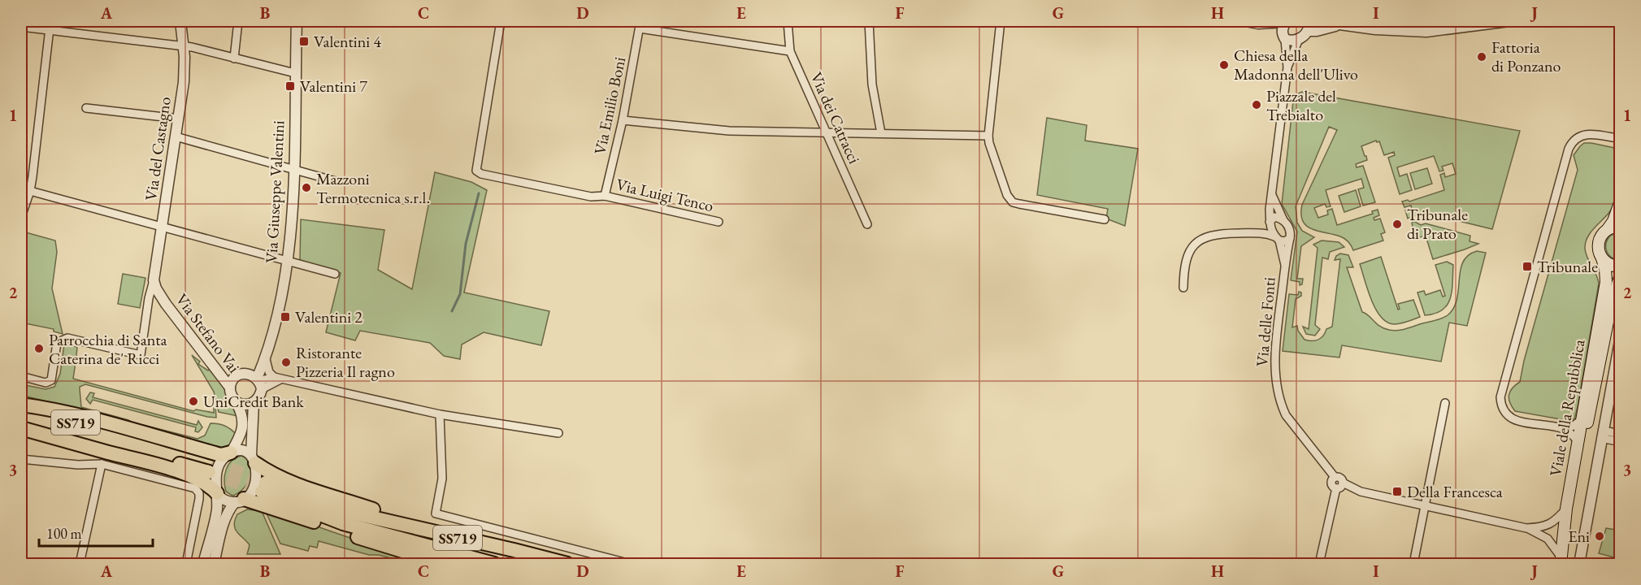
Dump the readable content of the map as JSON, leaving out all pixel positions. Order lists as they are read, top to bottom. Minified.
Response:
{"streets":{"highway":["SS719"],"main road":["Viale della Repubblica"],"street":["Via Emilio Boni","Via dei Catracci","Via del Castagno","Via Giuseppe Valentini","Via Luigi Tenco","Via delle Fonti","Via Stefano Vai"]},"crossings":[["Via Emilio Boni","Via Luigi Tenco"],["Via Giuseppe Valentini","Via Stefano Vai"]],"places":{"transit":["Valentini 4","Valentini 7","Tribunale","Valentini 2","Della Francesca"],"other":["Fattoria di Ponzano","Chiesa della Madonna dell'Ulivo","Piazzale del Trebialto","Mazzoni Termotecnica s.r.l.","Tribunale di Prato","Parrocchia di Santa Caterina de' Ricci","Ristorante Pizzeria Il ragno","UniCredit Bank","Eni"]},"scale_bar":"100 m","grid":{"columns":["A","B","C","D","E","F","G","H","I","J"],"rows":["1","2","3"]}}
